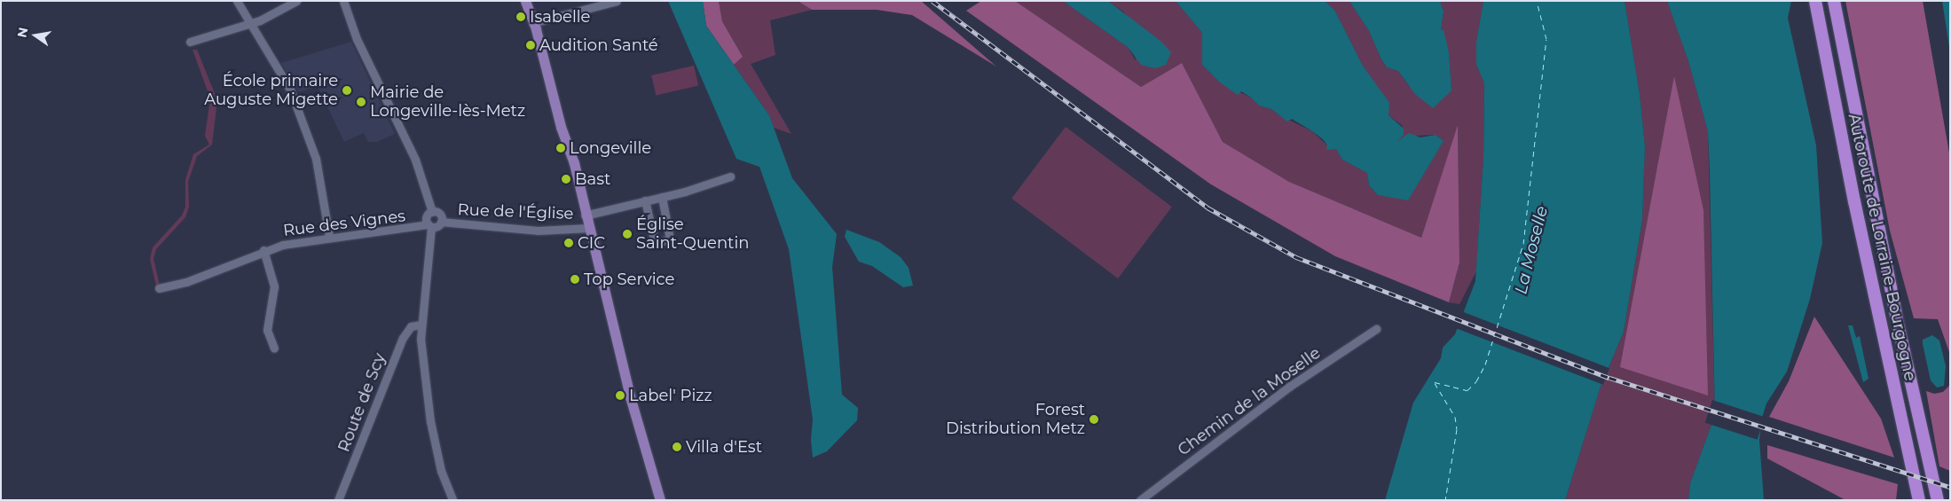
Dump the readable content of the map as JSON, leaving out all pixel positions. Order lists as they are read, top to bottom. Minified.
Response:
{"streets":{"highway":["Autoroute de Lorraine-Bourgogne"],"street":["Rue de l'Église","Rue des Vignes","Chemin de la Moselle","Route de Scy"]},"crossings":[["Rue de l'Église","Rue des Vignes"]],"water":["La Moselle"],"places":["Isabelle","Audition Santé","École primaire Auguste Migette","Mairie de Longeville-lès-Metz","Longeville","Bast","Église Saint-Quentin","CIC","Top Service","Label' Pizz","Forest Distribution Metz","Villa d'Est"],"north":"left"}
